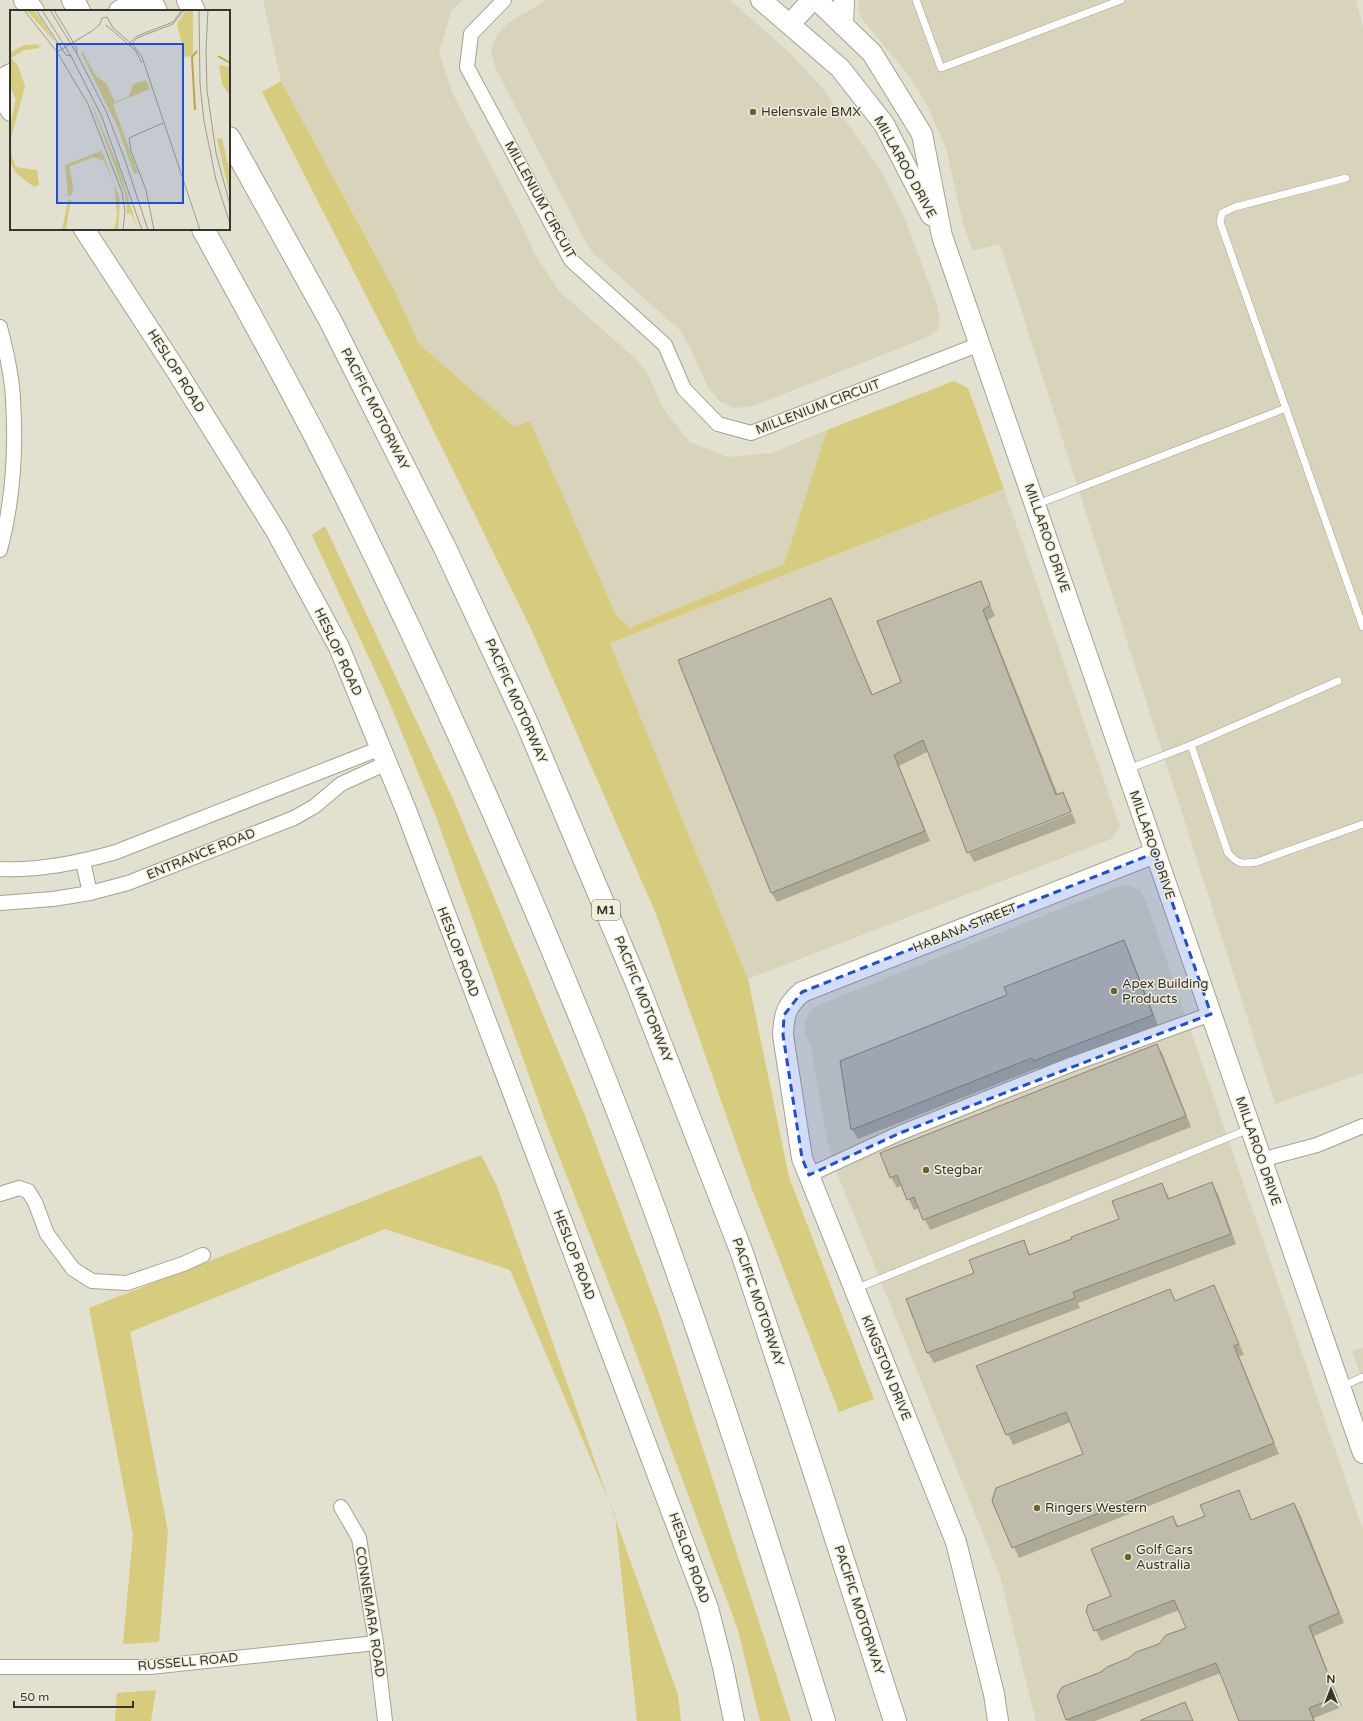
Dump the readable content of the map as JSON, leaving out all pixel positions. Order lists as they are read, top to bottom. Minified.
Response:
{"streets":{"highway":["PACIFIC MOTORWAY","M1"],"street":["MILLAROO DRIVE","MILLENIUM CIRCUIT","HESLOP ROAD","ENTRANCE ROAD","HABANA STREET","KINGSTON DRIVE","CONNEMARA ROAD","RUSSELL ROAD"]},"crossings":[["MILLAROO DRIVE","MILLENIUM CIRCUIT"],["MILLAROO DRIVE","HABANA STREET"],["HESLOP ROAD","ENTRANCE ROAD"],["HABANA STREET","KINGSTON DRIVE"],["CONNEMARA ROAD","RUSSELL ROAD"]],"places":["Helensvale BMX","Apex Building Products","Stegbar","Ringers Western","Golf Cars Australia"],"scale_bar":"50 m","north":"top"}
